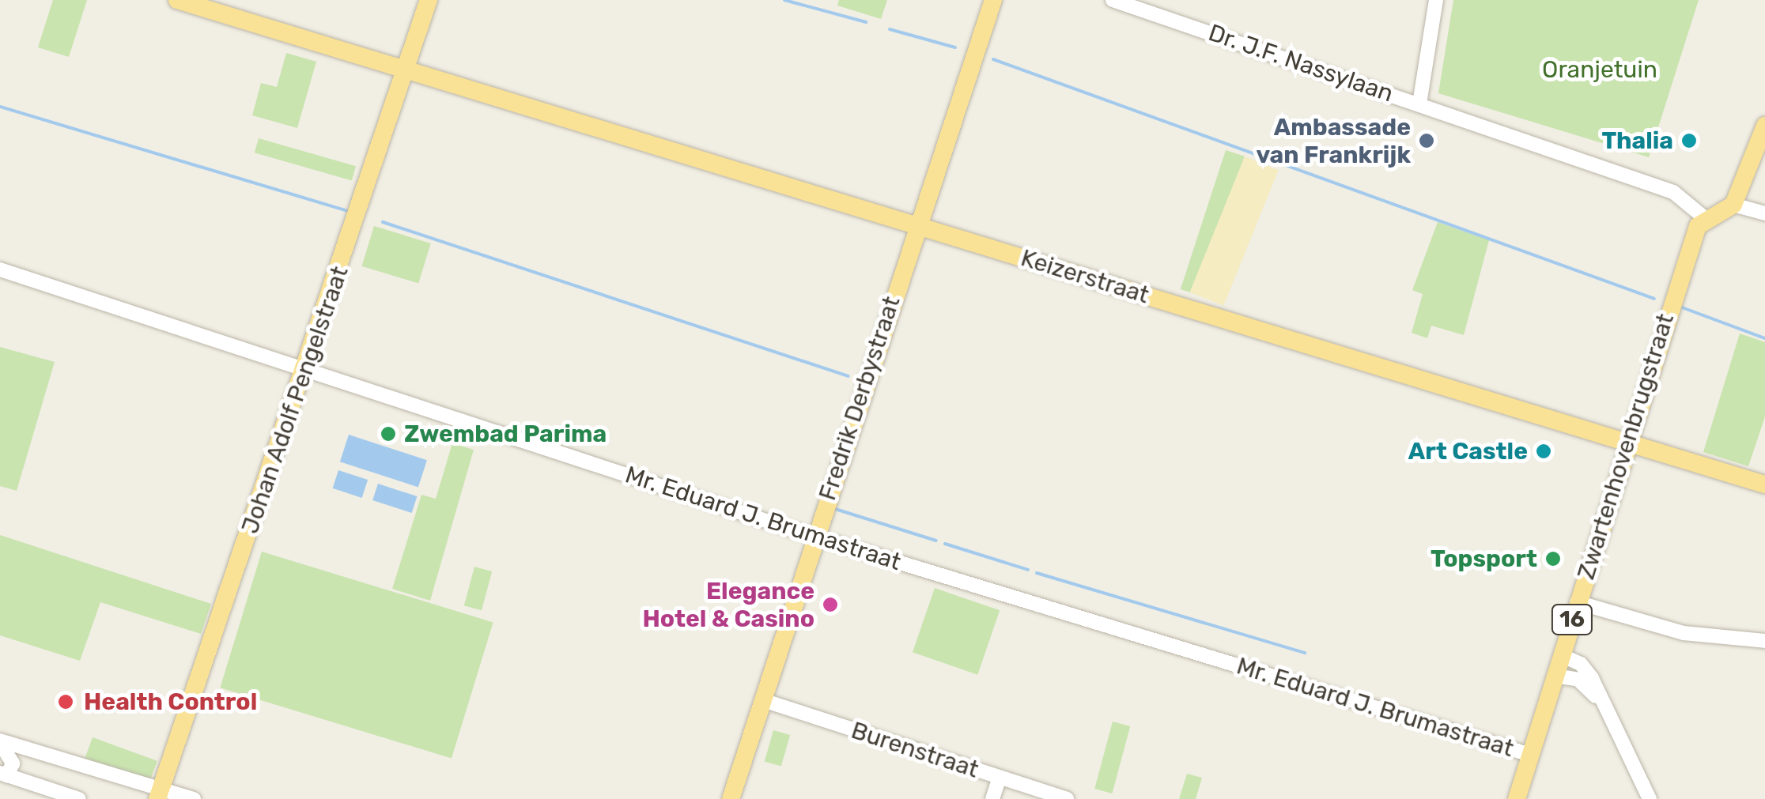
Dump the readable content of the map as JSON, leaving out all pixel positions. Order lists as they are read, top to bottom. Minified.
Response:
{"streets":{"main road":["Keizerstraat","Fredrik Derbystraat","Johan Adolf Pengelstraat","Zwartenhovenbrugstraat","16"],"street":["Dr. J.F. Nassylaan","Mr. Eduard J. Brumastraat","Burenstraat"]},"crossings":[["Dr. J.F. Nassylaan","Zwartenhovenbrugstraat"],["Keizerstraat","Fredrik Derbystraat"],["Keizerstraat","Johan Adolf Pengelstraat"],["Keizerstraat","Zwartenhovenbrugstraat"],["Fredrik Derbystraat","Mr. Eduard J. Brumastraat"],["Fredrik Derbystraat","Burenstraat"],["Johan Adolf Pengelstraat","Mr. Eduard J. Brumastraat"],["Zwartenhovenbrugstraat","Mr. Eduard J. Brumastraat"]],"parks":["Oranjetuin"],"places":["Ambassade van Frankrijk","Thalia","Zwembad Parima","Art Castle","Topsport","Elegance Hotel & Casino","Health Control"]}
